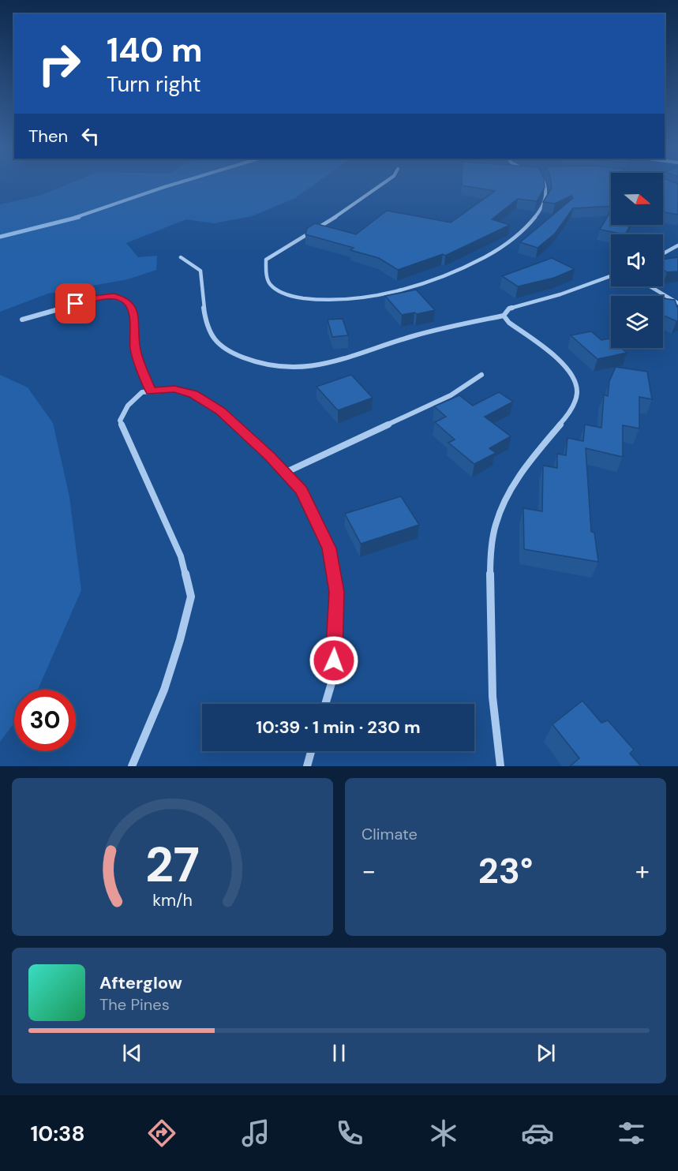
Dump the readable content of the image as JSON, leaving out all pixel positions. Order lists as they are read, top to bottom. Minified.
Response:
{"north":"right","page":{"turn":["140 m","Turn right"],"then":"Then","limit":"30","trip":"10:39 · 1 min · 230 m","tile":"Climate","heat":["−","23°","+"],"song":["Afterglow","The Pines"],"tabs":"10:38","gauge":["27","km/h"]}}
